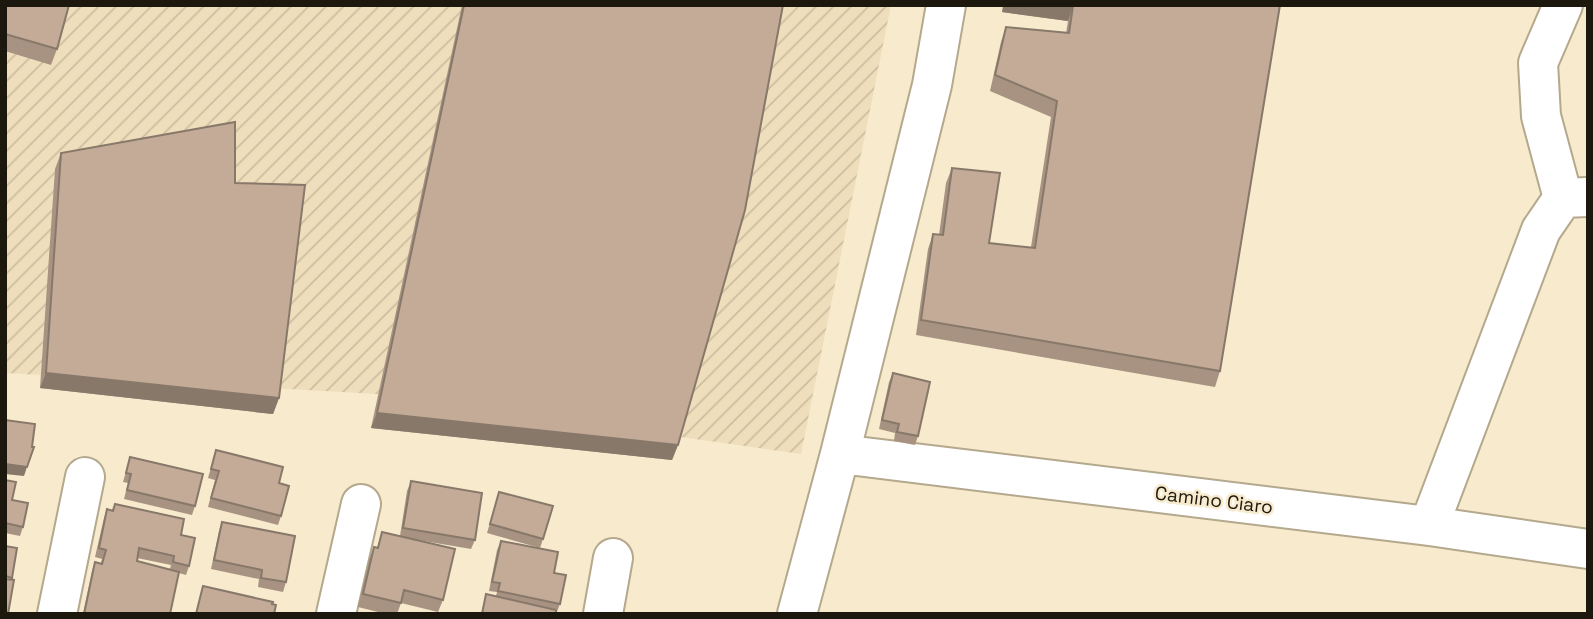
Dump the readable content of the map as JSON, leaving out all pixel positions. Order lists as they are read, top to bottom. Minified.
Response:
{"streets":{"street":["Camino Ciaro"]}}
